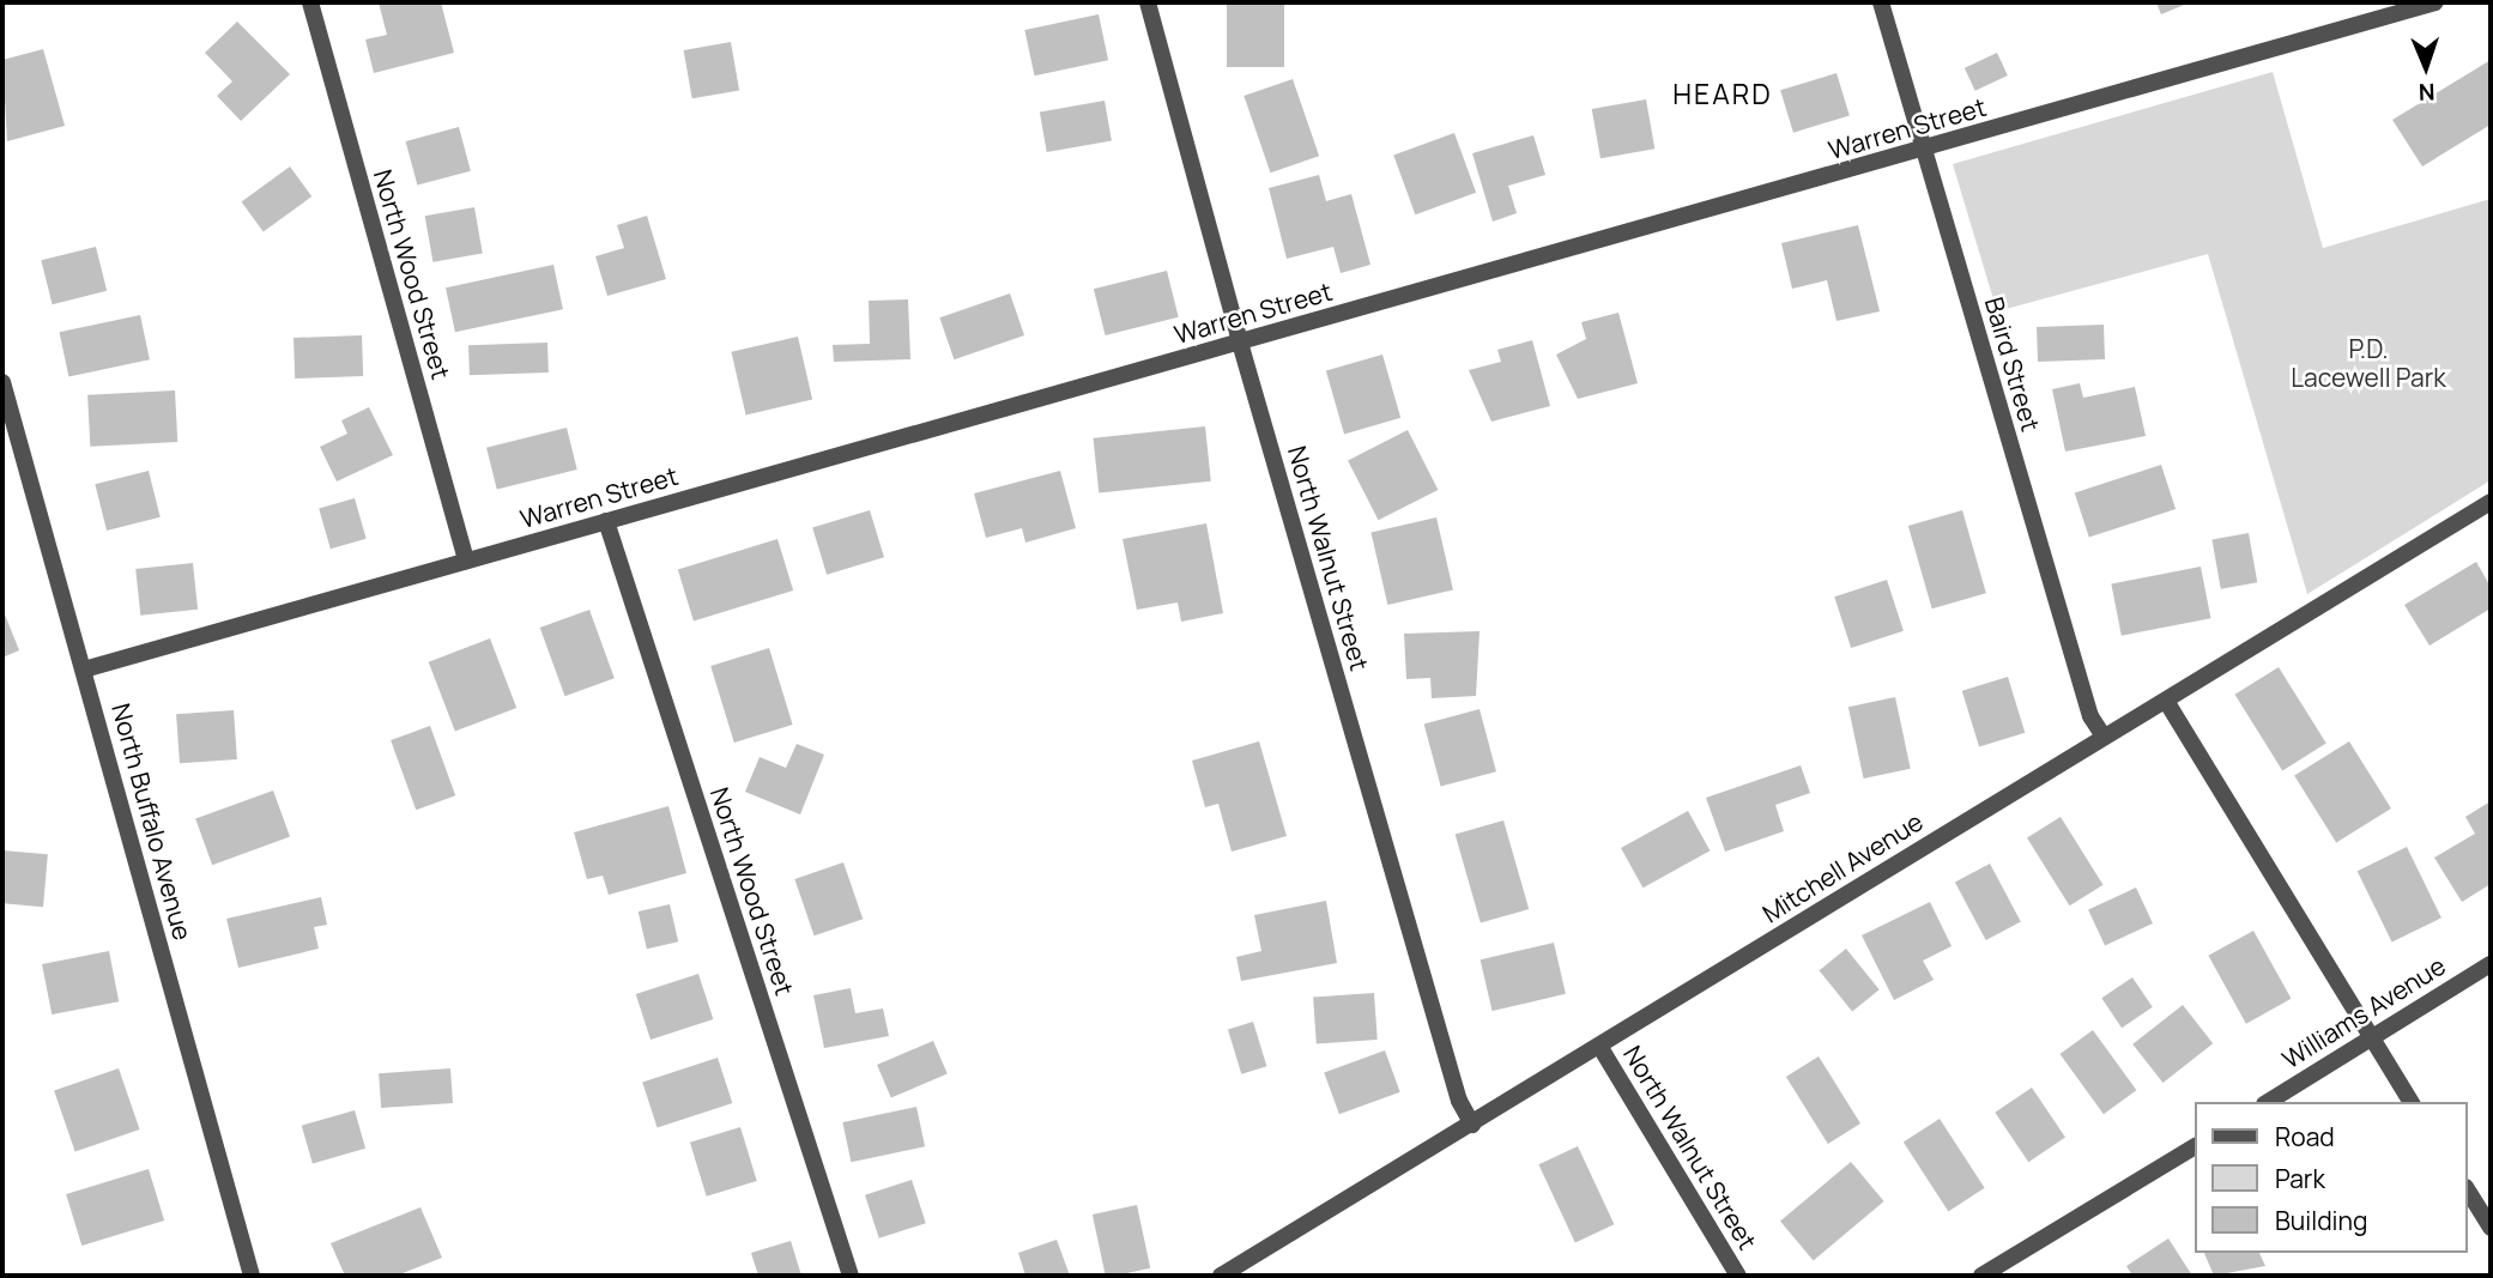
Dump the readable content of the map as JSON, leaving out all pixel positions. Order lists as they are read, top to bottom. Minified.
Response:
{"streets":{"street":["Warren Street","North Wood Street","Baird Street","North Walnut Street","North Buffalo Avenue","Mitchell Avenue","Williams Avenue"]},"crossings":[["Warren Street","North Wood Street"],["Warren Street","Baird Street"],["Warren Street","North Walnut Street"],["Warren Street","North Buffalo Avenue"],["Baird Street","Mitchell Avenue"],["North Walnut Street","Mitchell Avenue"]],"districts":["HEARD"],"parks":["P.D. Lacewell Park"],"legend":["Road","Park","Building"],"north":"bottom"}
